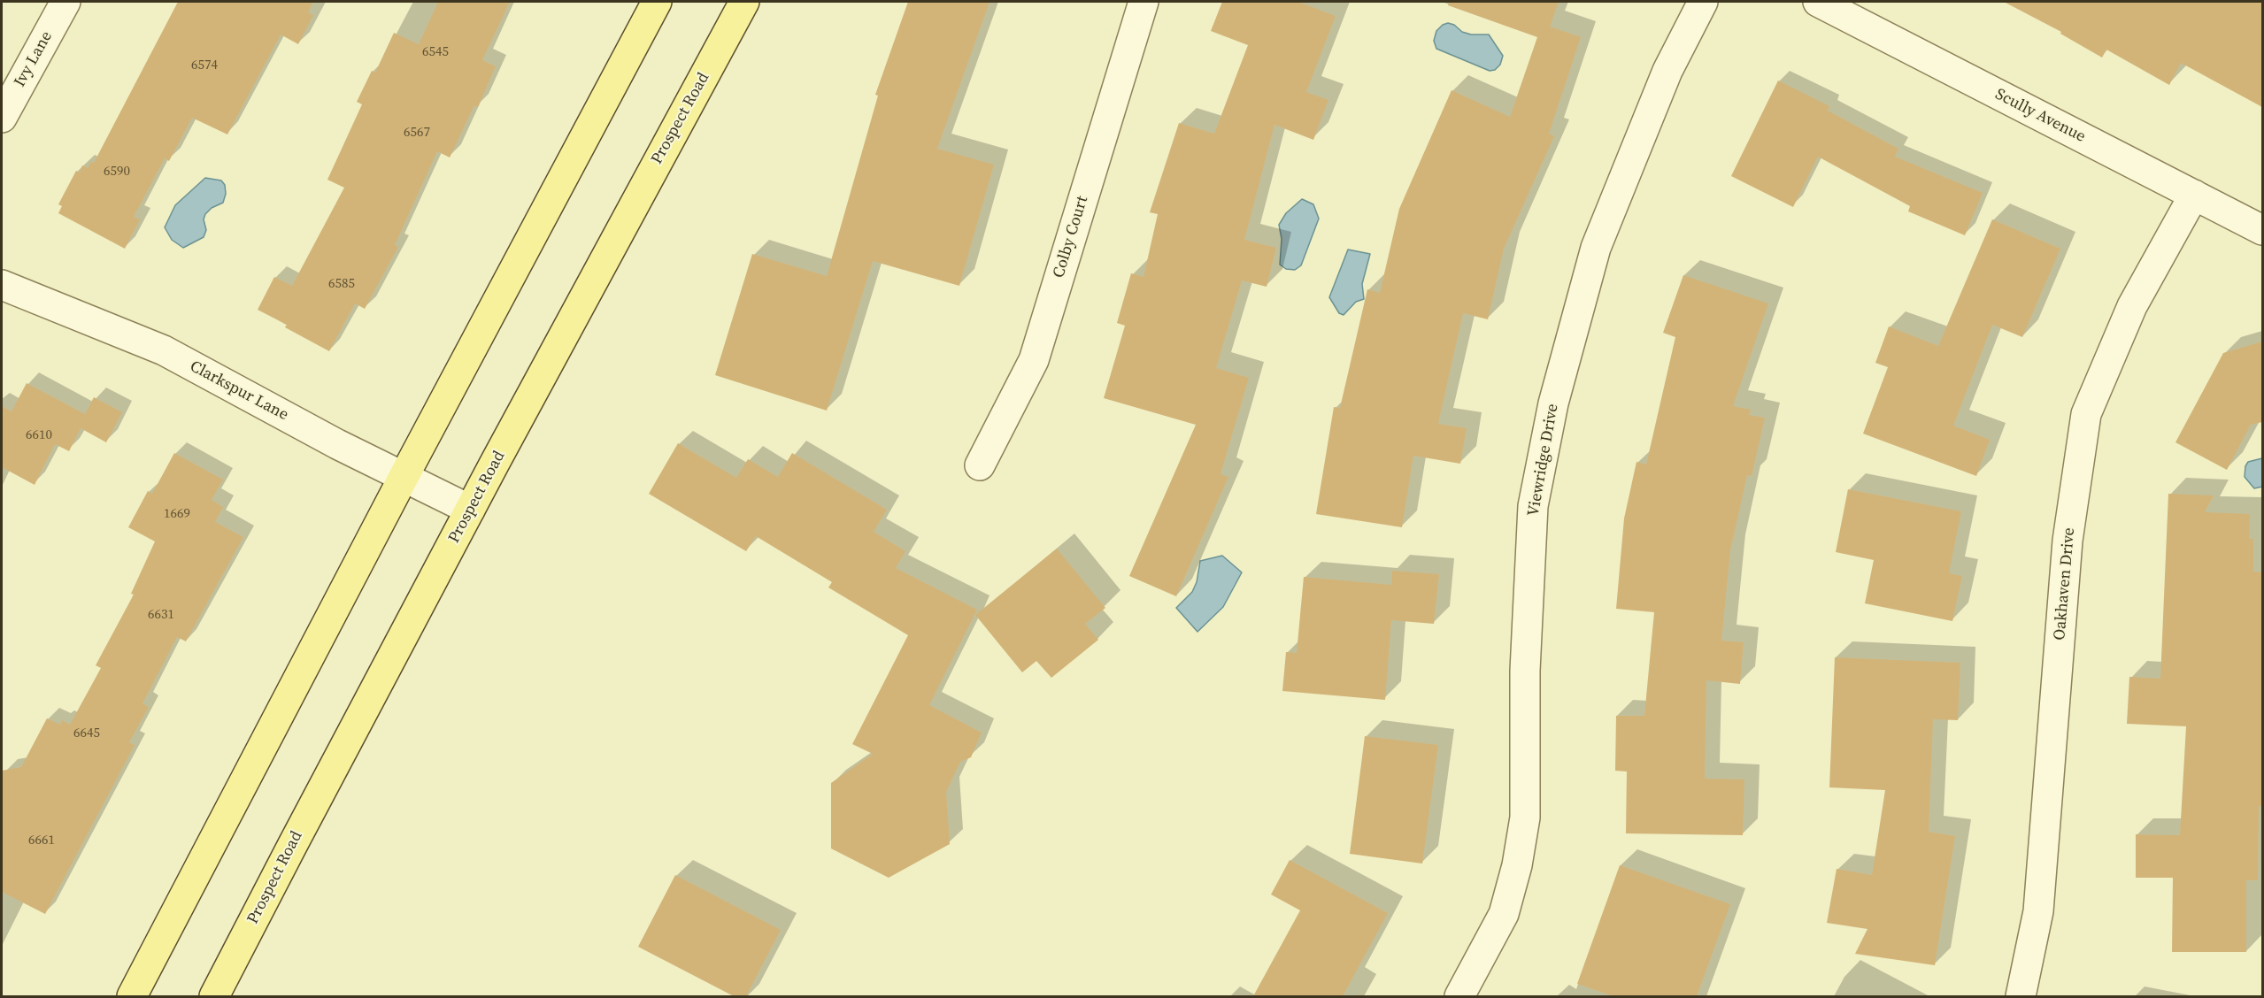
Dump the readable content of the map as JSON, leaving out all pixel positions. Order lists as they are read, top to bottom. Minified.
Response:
{"streets":{"main road":["Prospect Road"],"street":["Ivy Lane","Scully Avenue","Colby Court","Clarkspur Lane","Viewridge Drive","Oakhaven Drive"]},"crossings":[["Scully Avenue","Oakhaven Drive"],["Prospect Road","Clarkspur Lane"]],"house_numbers":["6545","6574","6567","6590","6585","6610","1669","6631","6645","6661"]}
